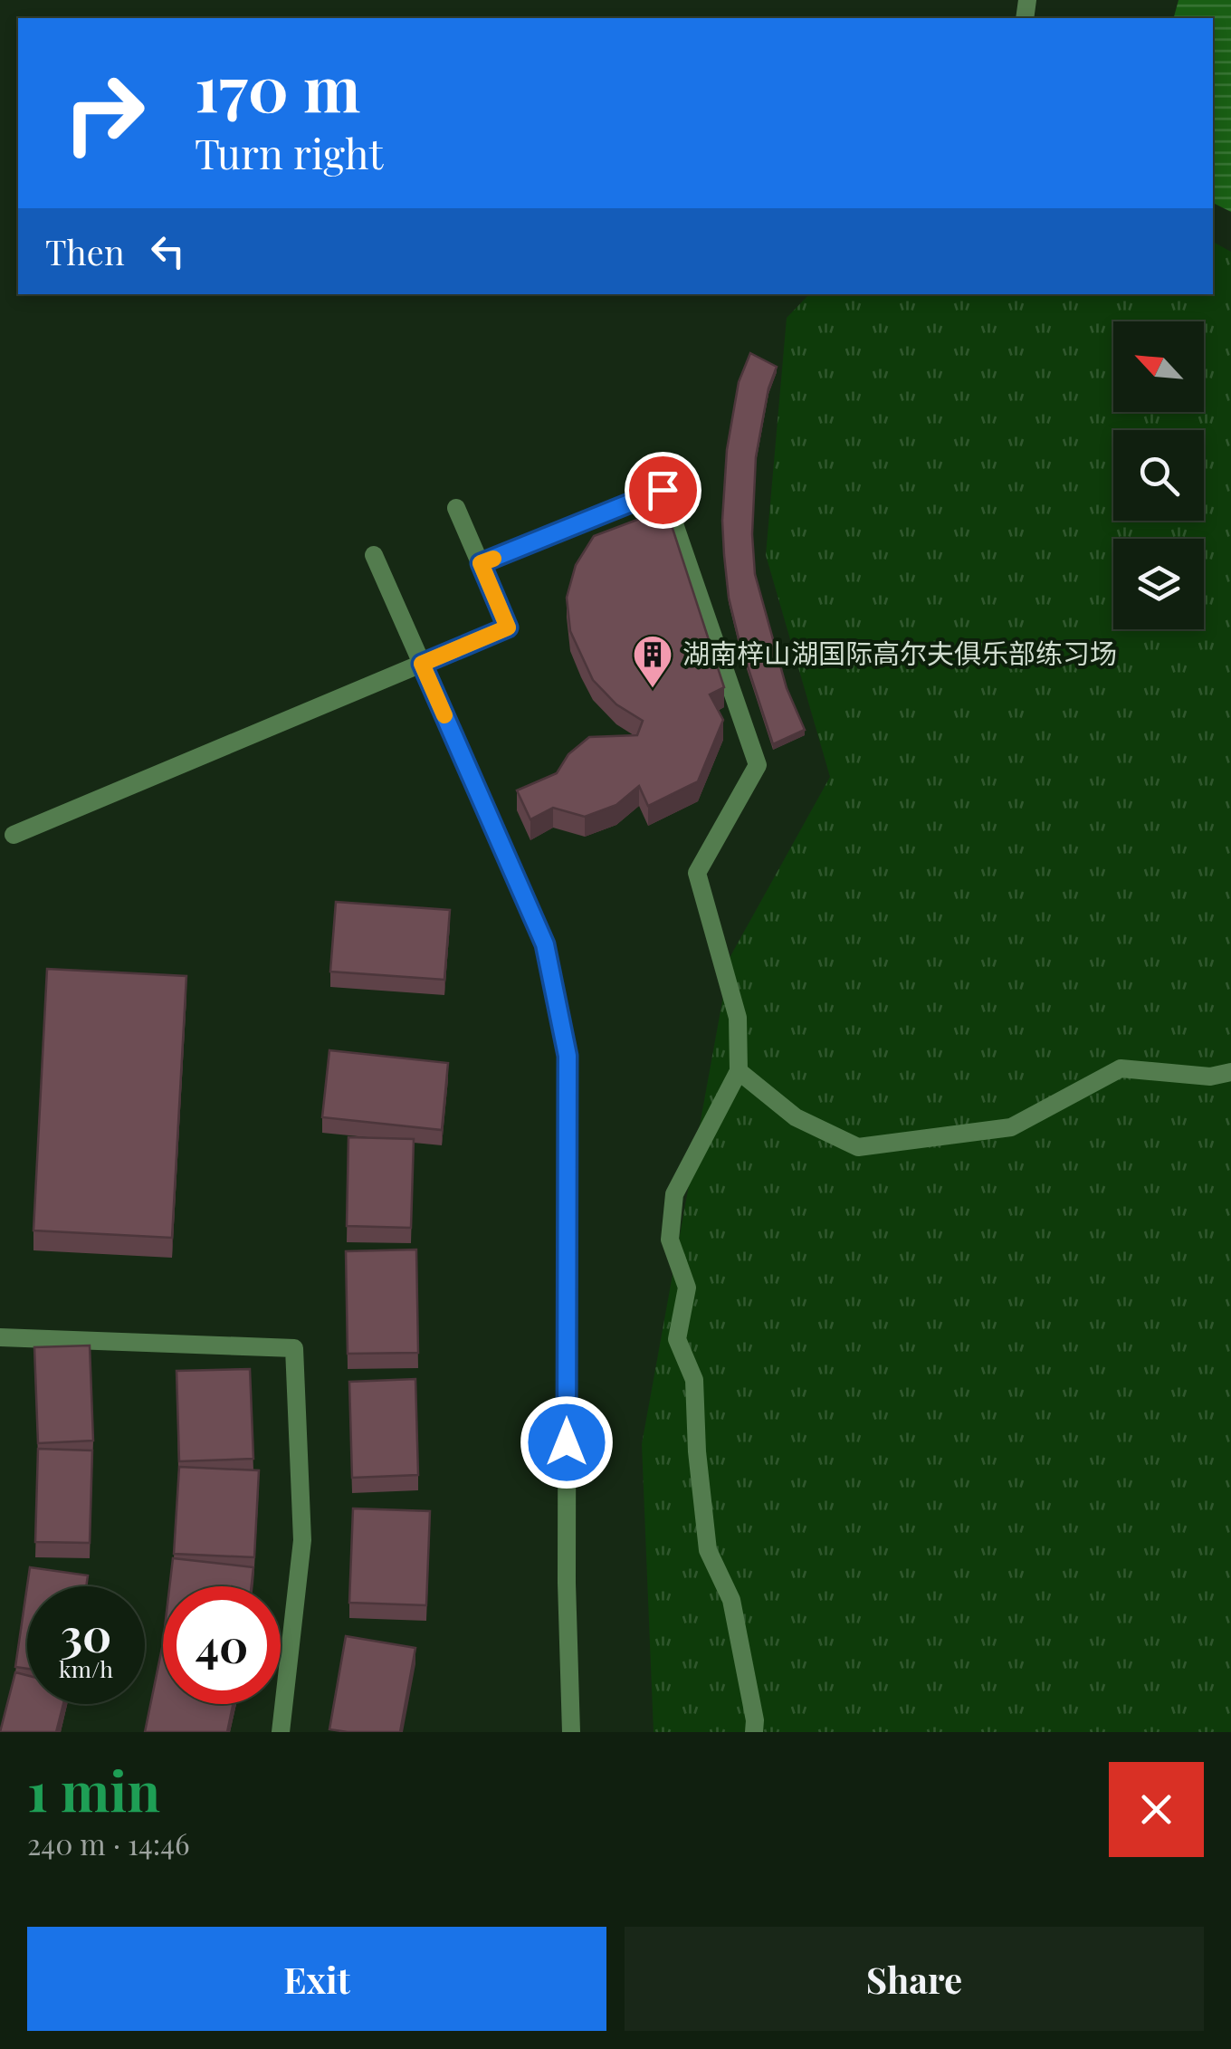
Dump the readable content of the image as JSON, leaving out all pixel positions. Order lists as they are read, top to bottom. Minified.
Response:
{"places":{"building":["湖南梓山湖国际高尔夫俱乐部练习场"]},"north":"top left","page":{"turn":["170 m","Turn right"],"then":"Then","speed":"30 km/h","limit":"40","heading":["1 min","240 m · 14:46"],"buttons":["Exit","Share"]}}
